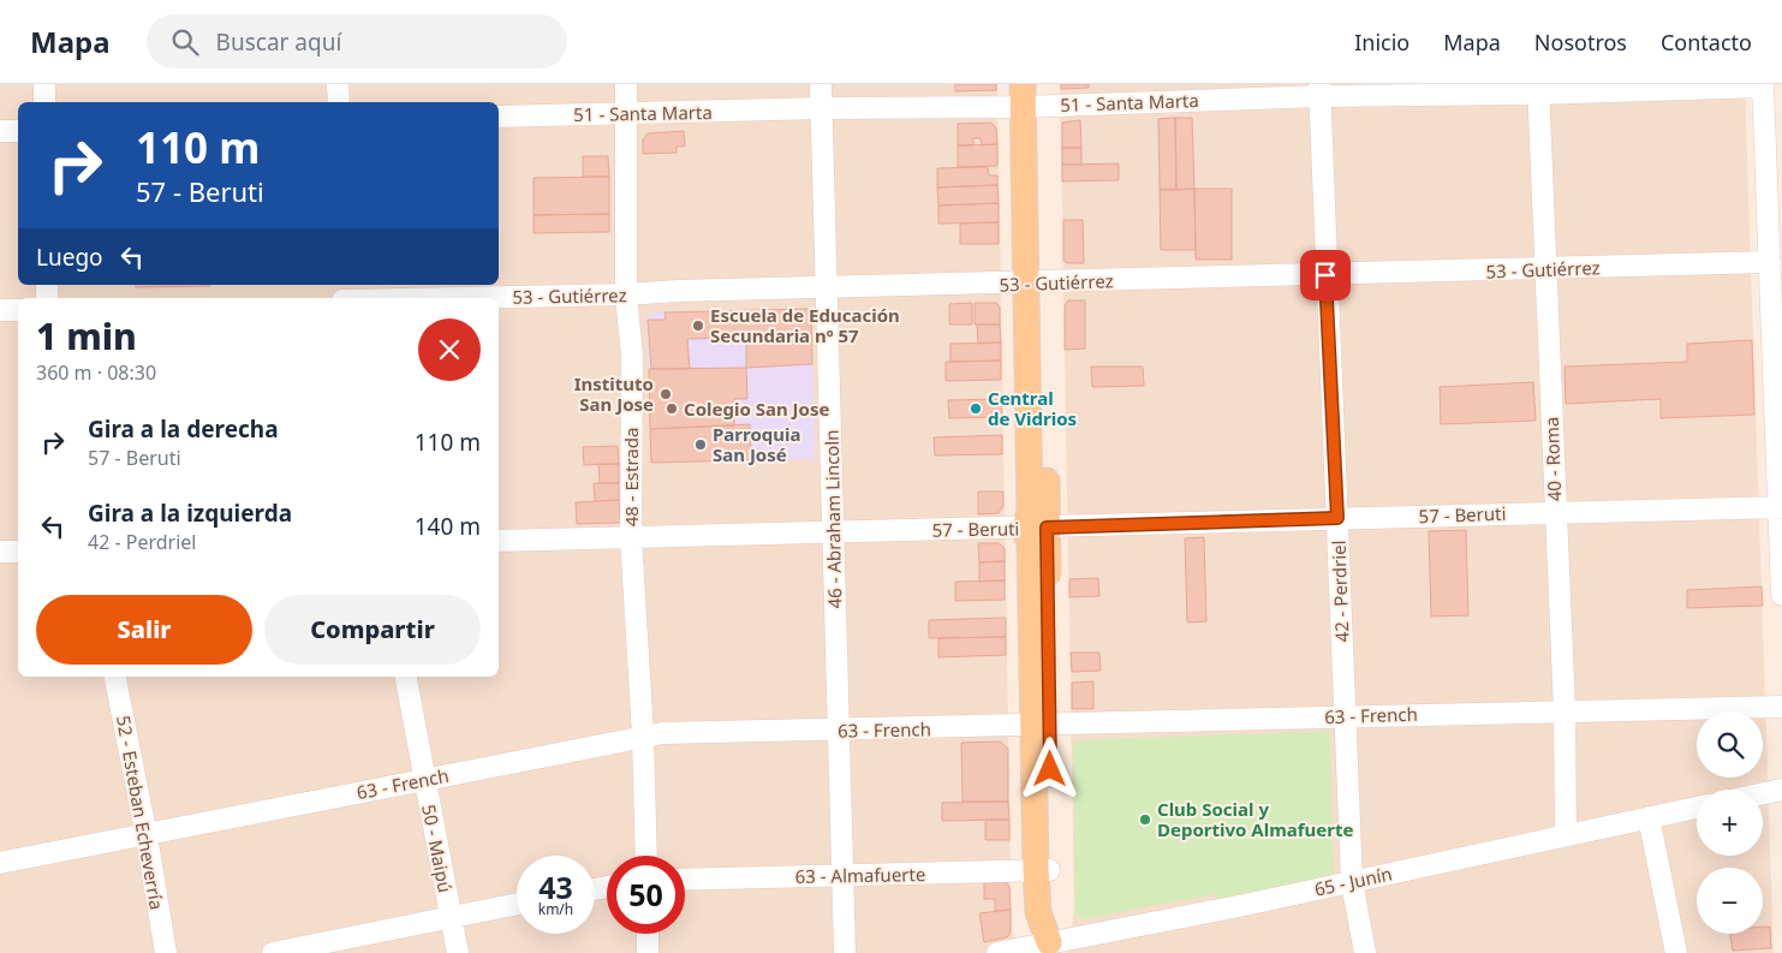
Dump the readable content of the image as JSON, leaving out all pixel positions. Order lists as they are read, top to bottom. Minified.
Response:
{"streets":{"street":["51 - Santa Marta","53 - Gutiérrez","40 - Roma","48 - Estrada","57 - Beruti","46 - Abraham Lincoln","42 - Perdriel","63 - French","52 - Esteban Echeverría","50 - Maipú","63 - Almafuerte","65 - Junín"]},"crossings":[["51 - Santa Marta","40 - Roma"],["51 - Santa Marta","48 - Estrada"],["51 - Santa Marta","46 - Abraham Lincoln"],["51 - Santa Marta","42 - Perdriel"],["53 - Gutiérrez","40 - Roma"],["53 - Gutiérrez","48 - Estrada"],["53 - Gutiérrez","46 - Abraham Lincoln"],["53 - Gutiérrez","42 - Perdriel"],["40 - Roma","57 - Beruti"],["40 - Roma","63 - French"],["40 - Roma","65 - Junín"],["48 - Estrada","57 - Beruti"],["48 - Estrada","63 - French"],["57 - Beruti","46 - Abraham Lincoln"],["57 - Beruti","42 - Perdriel"],["46 - Abraham Lincoln","63 - French"],["46 - Abraham Lincoln","63 - Almafuerte"],["42 - Perdriel","63 - French"],["42 - Perdriel","65 - Junín"],["63 - French","52 - Esteban Echeverría"],["63 - French","50 - Maipú"]],"places":["Escuela de Educación Secundaria nº 57","Instituto San Jose","Colegio San Jose","Central de Vidrios","Parroquia San José","Club Social y Deportivo Almafuerte"],"page":{"header":"Mapa","search":"Buscar aquí","nav":["Inicio","Mapa","Nosotros","Contacto"],"turn":["110 m","57 - Beruti"],"then":"Luego","heading":["1 min","360 m · 08:30"],"list":[{"name":"Gira a la derecha","note":"57 - Beruti","value":"110 m"},{"name":"Gira a la izquierda","note":"42 - Perdriel","value":"140 m"}],"buttons":["Salir","Compartir"],"map_buttons":["+","−"],"speed":"43 km/h","limit":"50"}}
